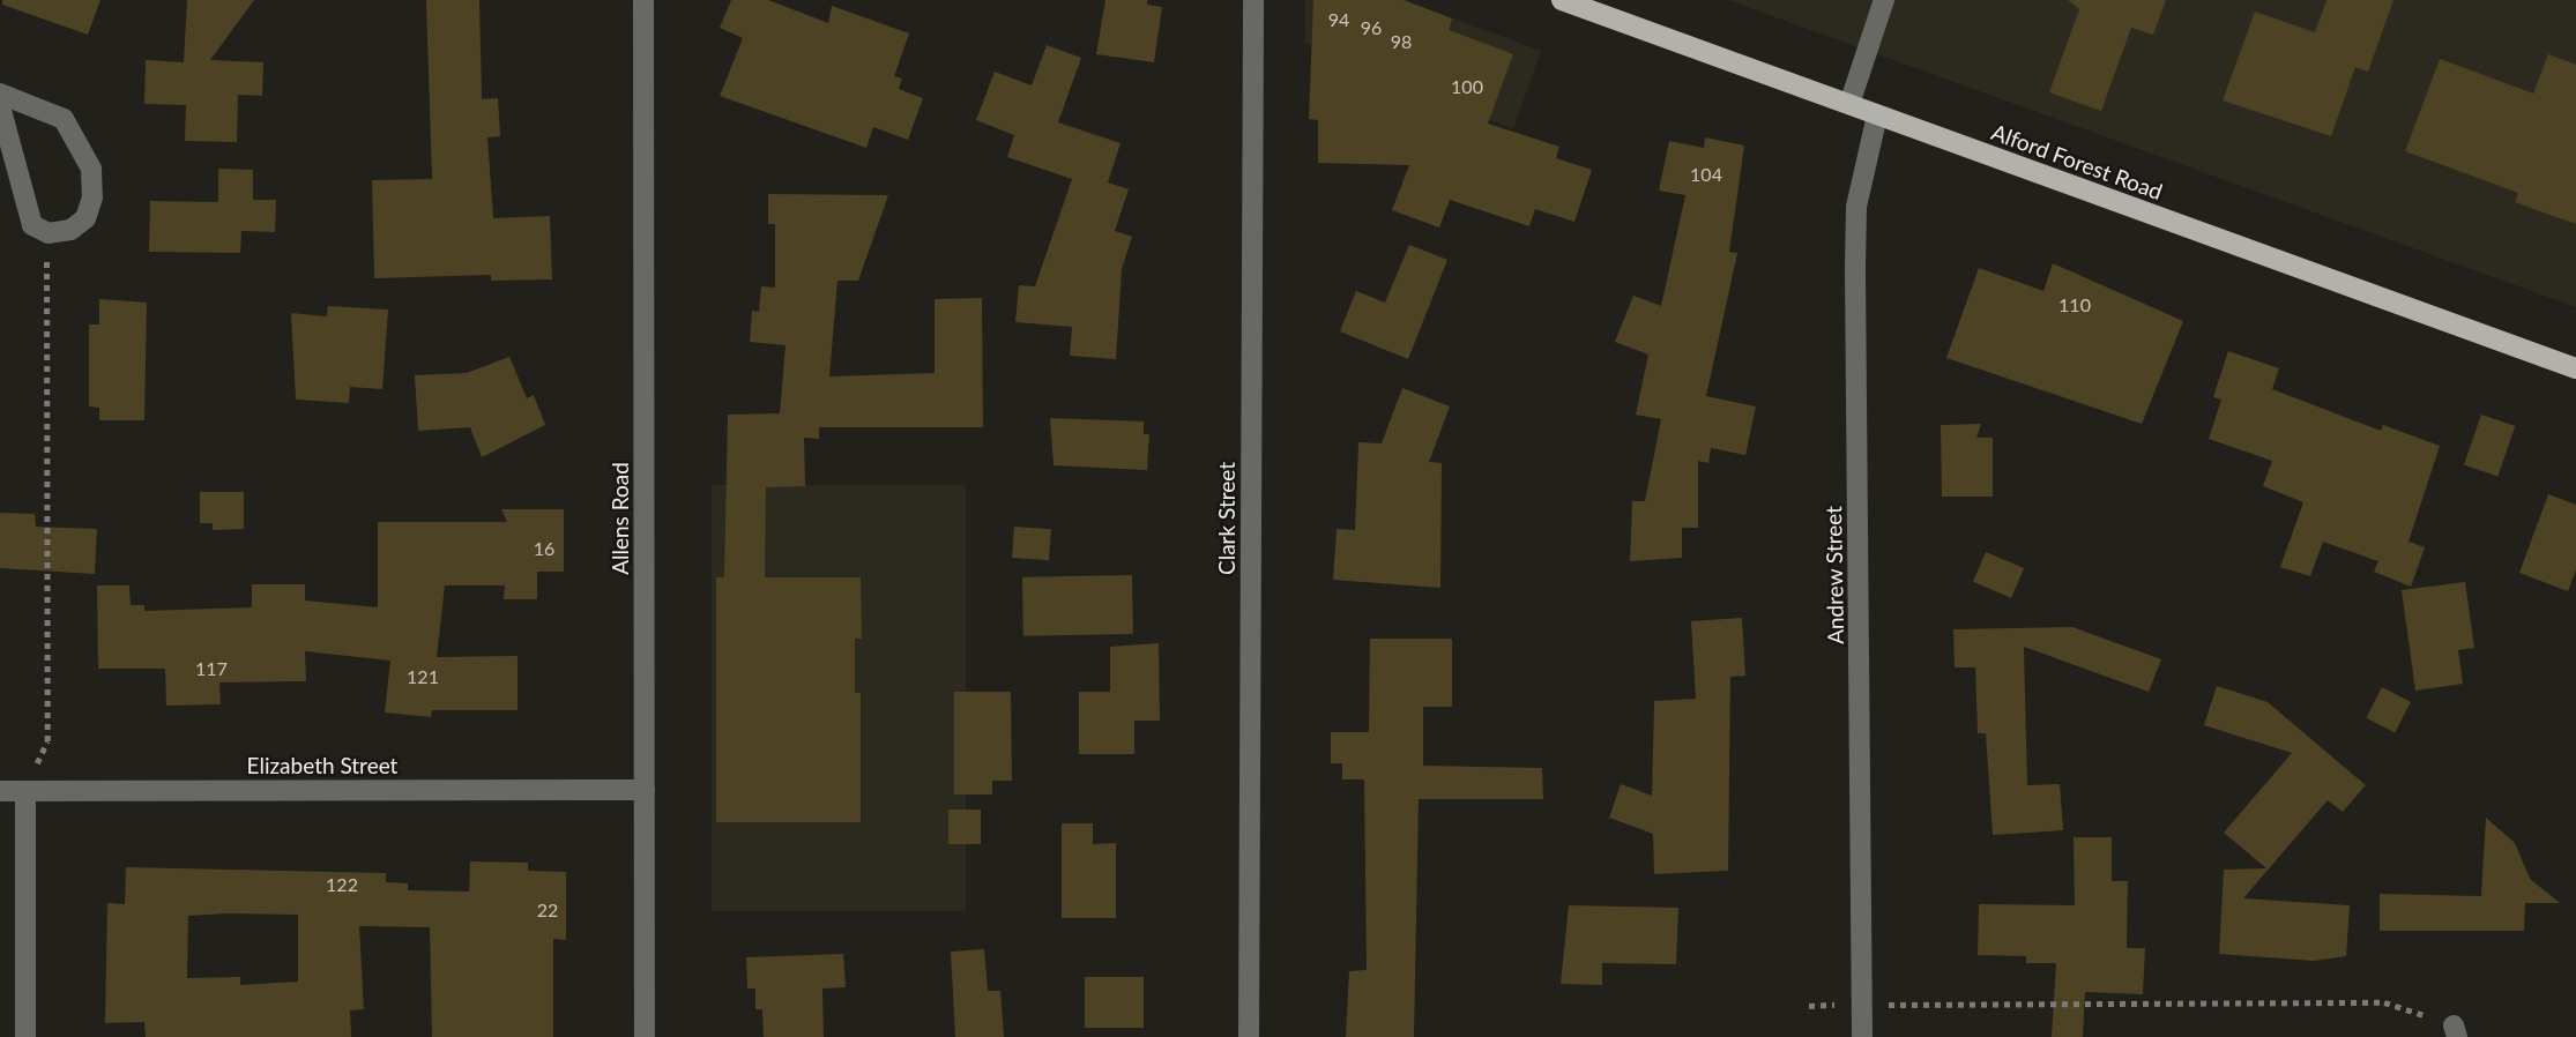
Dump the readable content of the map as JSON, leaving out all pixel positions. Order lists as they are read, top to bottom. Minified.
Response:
{"streets":{"main road":["Alford Forest Road"],"street":["Allens Road","Clark Street","Andrew Street","Elizabeth Street"]},"crossings":[["Alford Forest Road","Andrew Street"],["Allens Road","Elizabeth Street"]],"house_numbers":["94","96","98","100","104","110","16","117","121","122","22"]}
